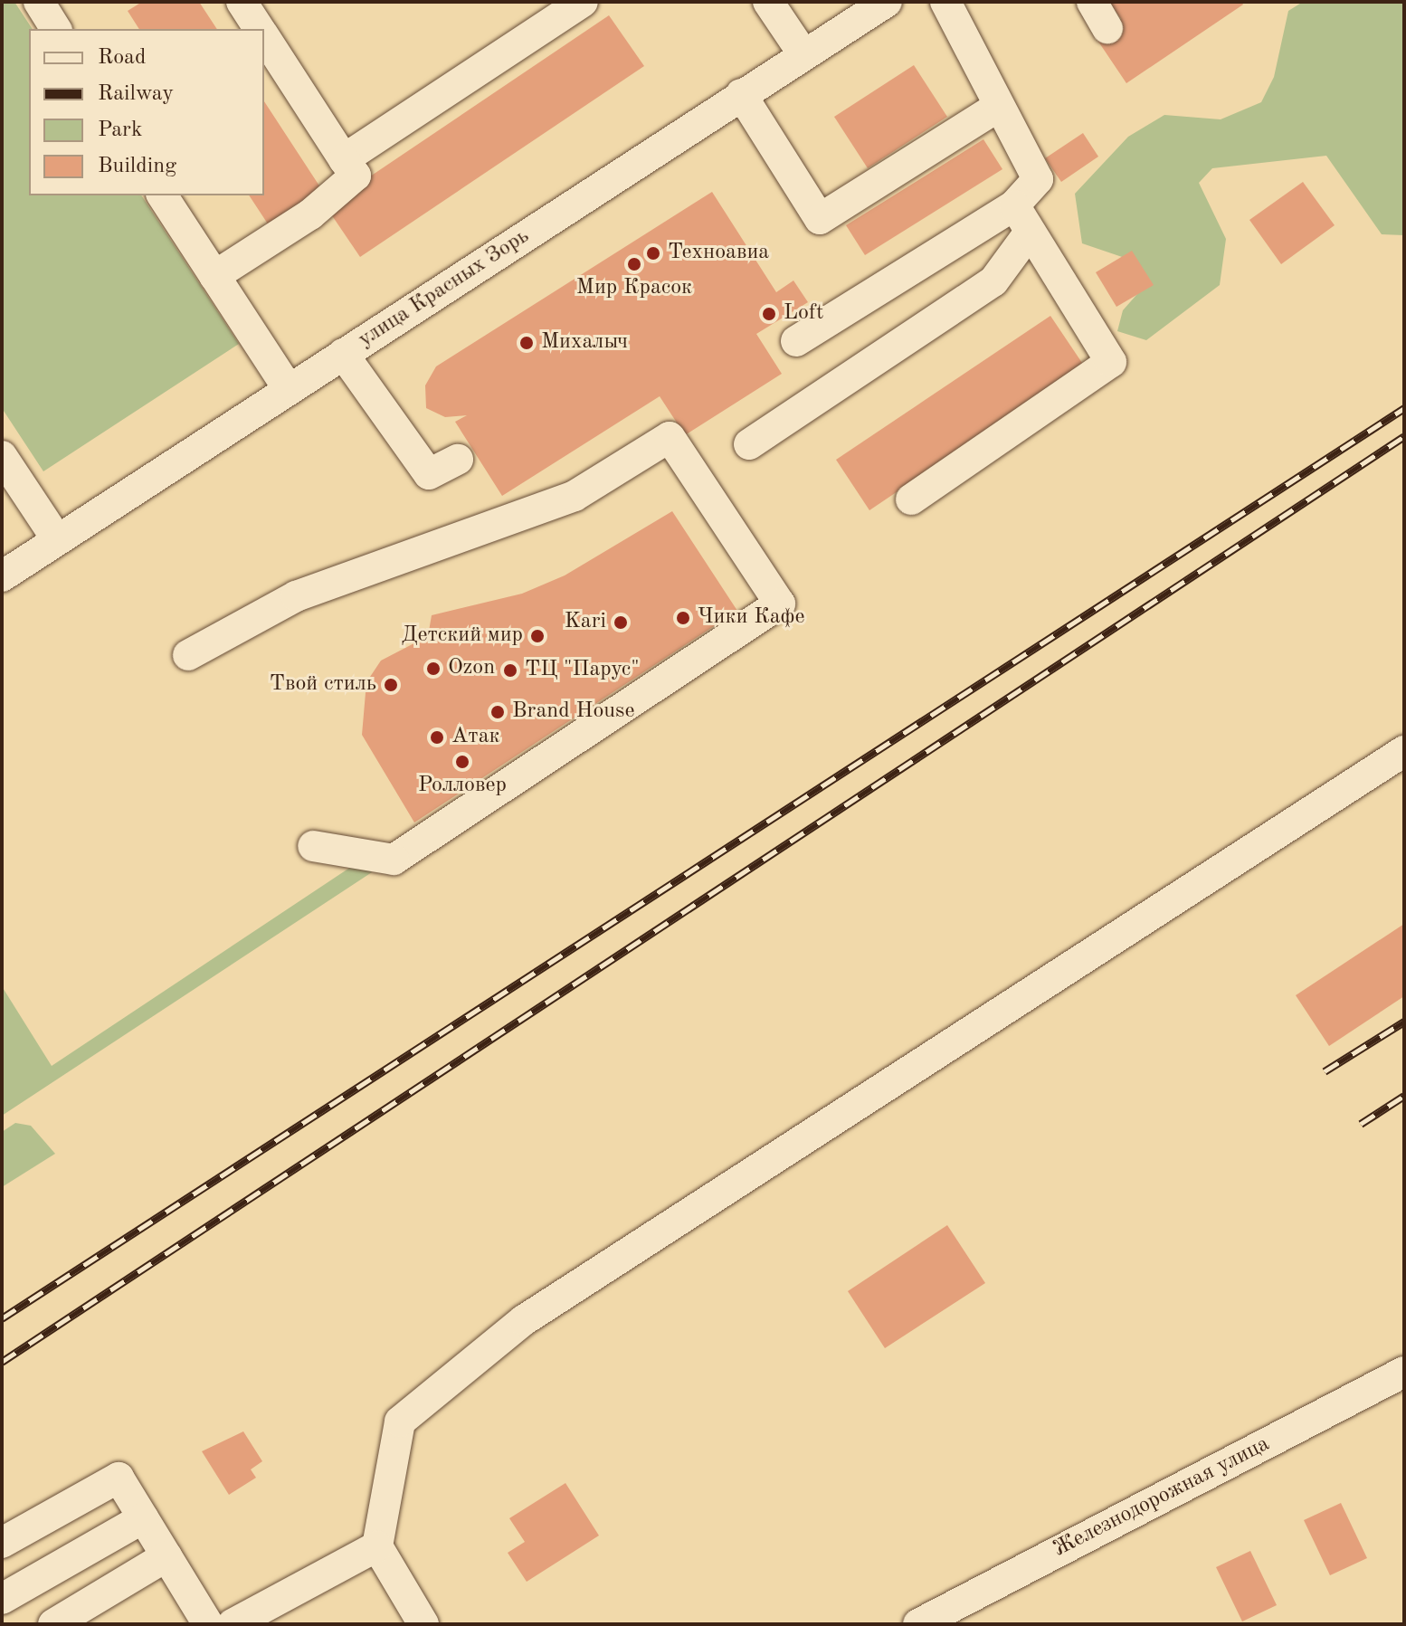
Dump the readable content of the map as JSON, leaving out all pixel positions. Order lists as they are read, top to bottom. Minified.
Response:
{"streets":{"street":["улица Красных Зорь","Железнодорожная улица"]},"places":["Техноавиа","Мир Красок","Loft","Михалыч","Чики Кафе","Kari","Детский мир","Ozon","ТЦ \"Парус\"","Твой стиль","Brand House","Атак","Ролловер"],"legend":["Road","Railway","Park","Building"]}
